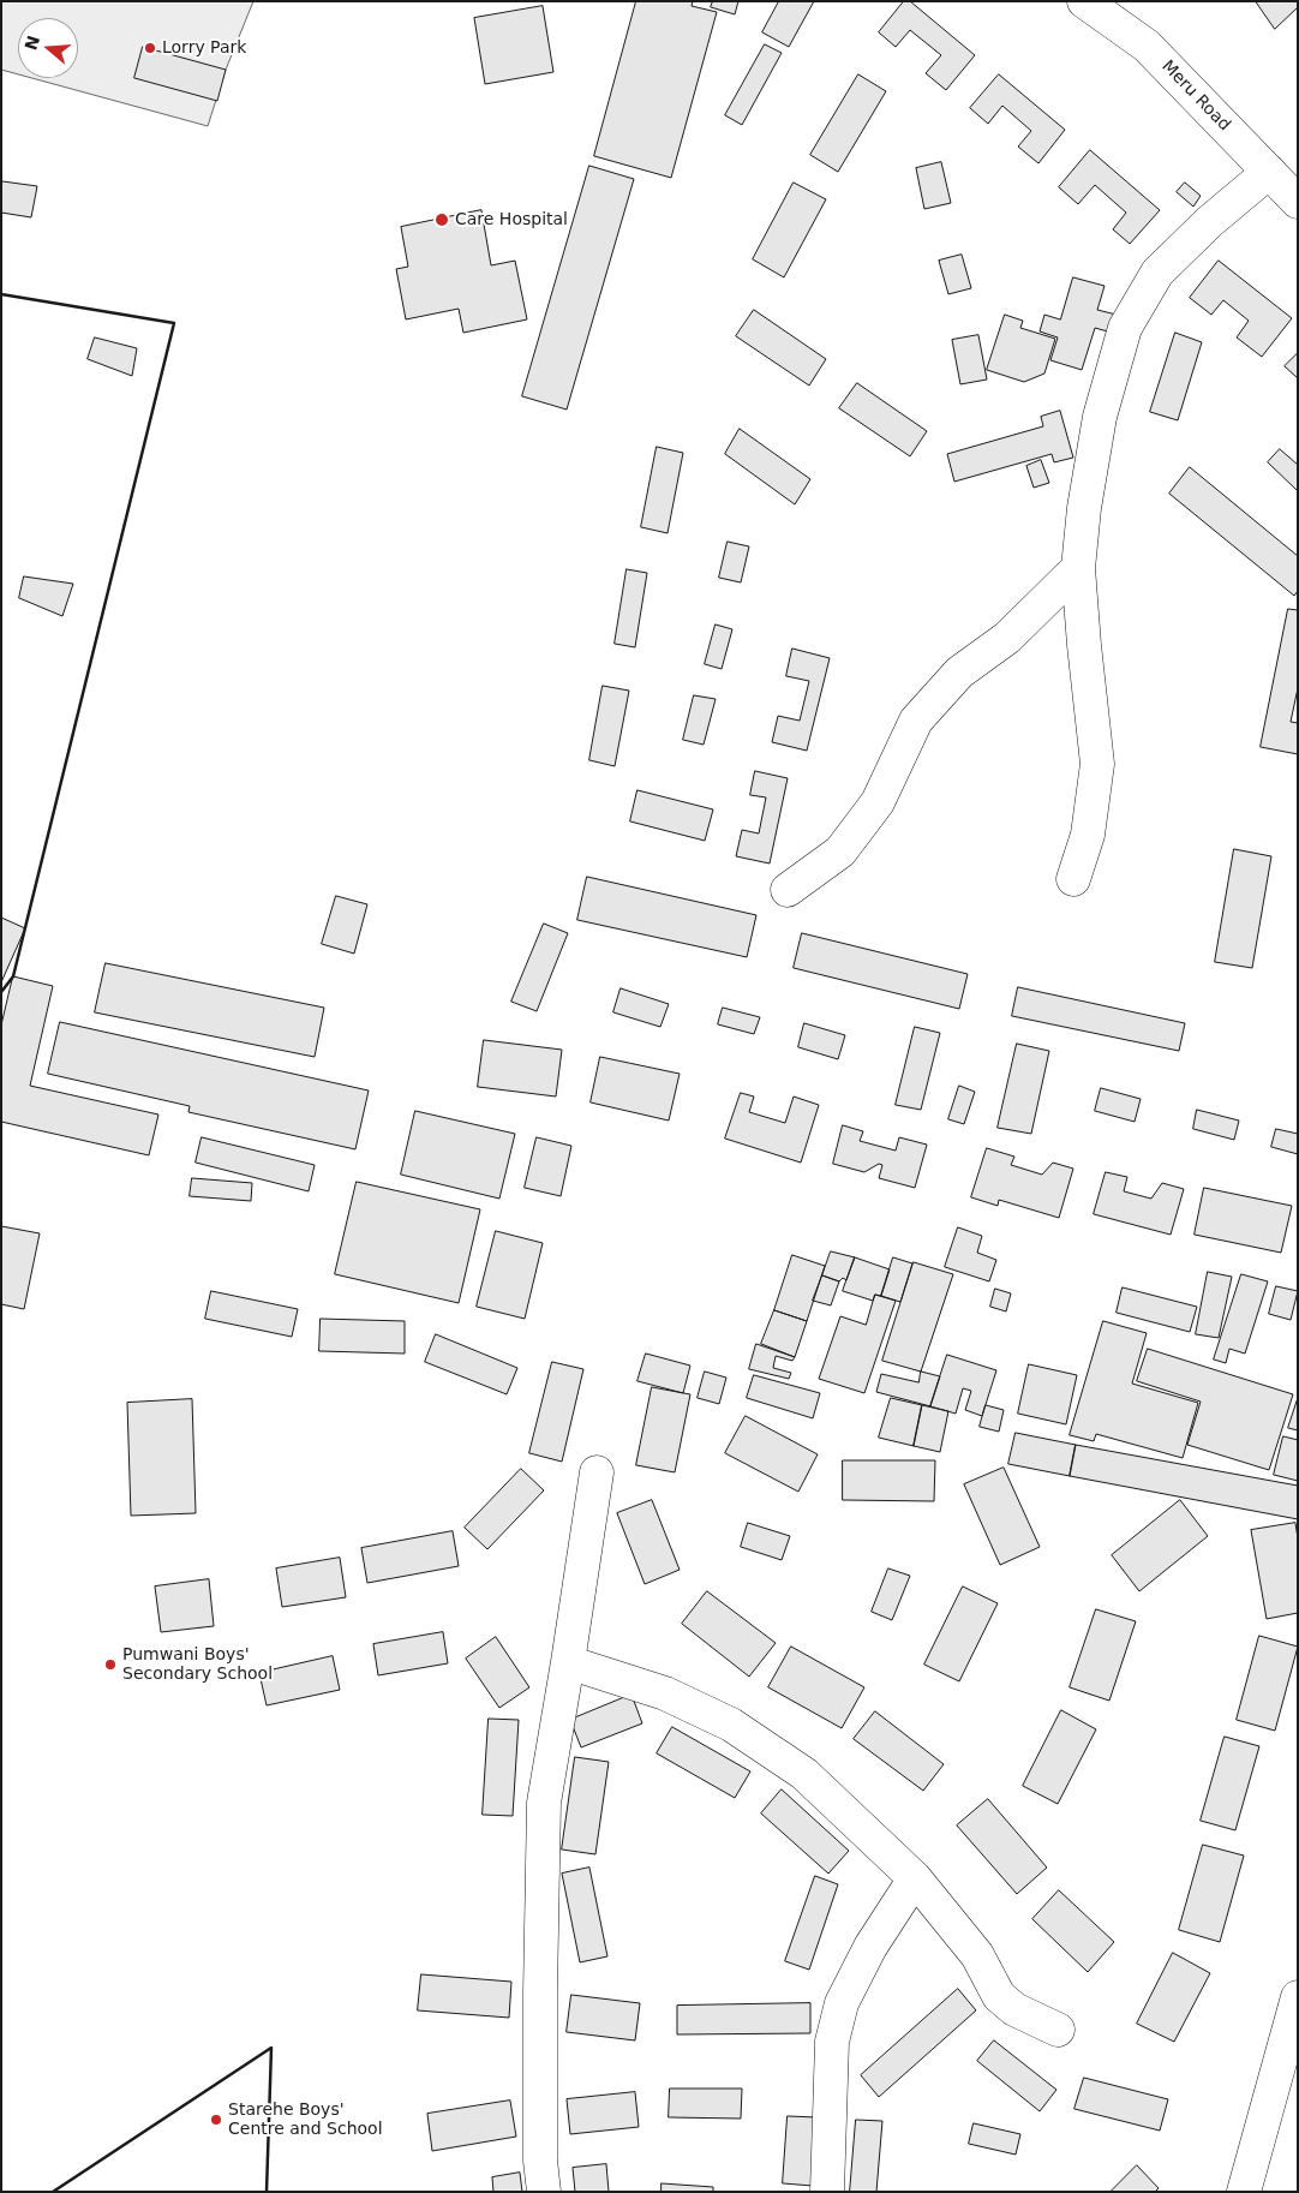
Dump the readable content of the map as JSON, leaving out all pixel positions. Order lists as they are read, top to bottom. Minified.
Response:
{"streets":{"street":["Meru Road"]},"places":["Lorry Park","Care Hospital","Pumwani Boys' Secondary School","Starehe Boys' Centre and School"],"north":"left"}
